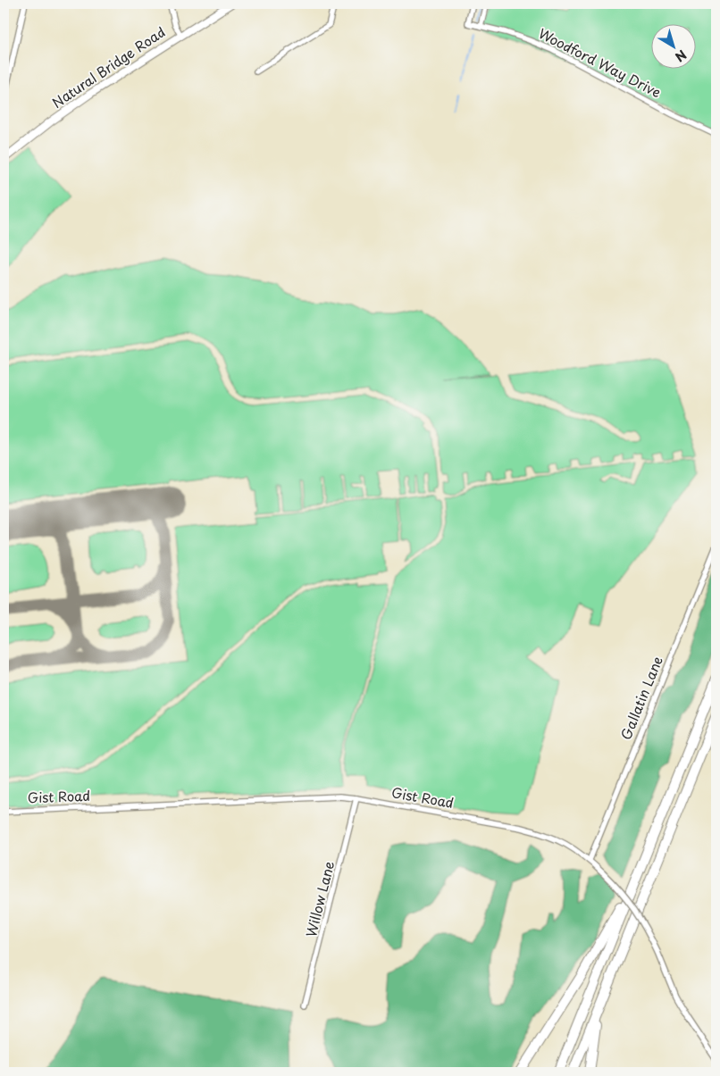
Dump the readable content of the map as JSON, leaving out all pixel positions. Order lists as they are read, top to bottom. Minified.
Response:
{"streets":{"main road":["Natural Bridge Road"],"street":["Woodford Way Drive","Gallatin Lane","Gist Road","Willow Lane"]},"crossings":[["Gallatin Lane","Gist Road"],["Gist Road","Willow Lane"]],"north":"bottom right"}
